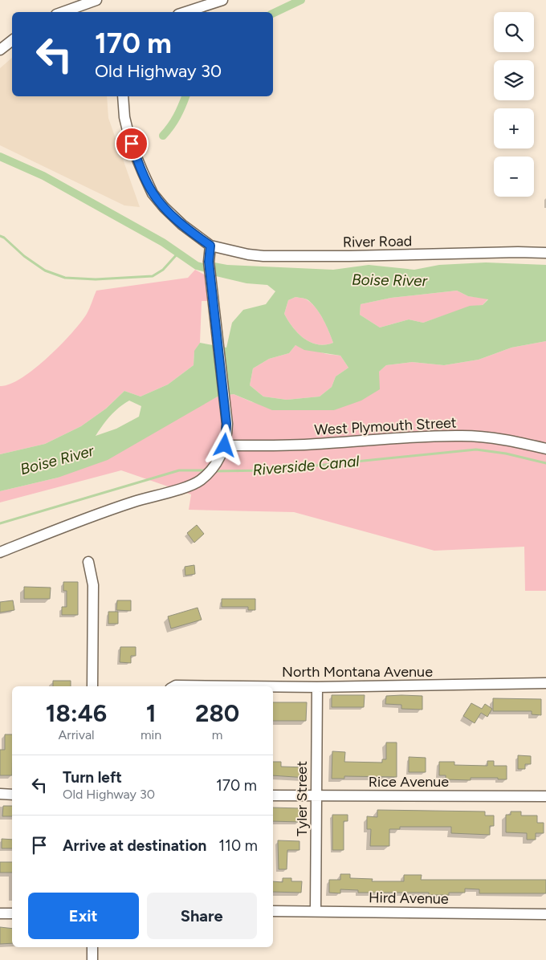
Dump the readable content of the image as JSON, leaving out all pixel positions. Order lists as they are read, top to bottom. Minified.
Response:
{"streets":{"street":["River Road","West Plymouth Street","North Montana Avenue","Rice Avenue","Tyler Street","Hird Avenue"]},"crossings":[["North Montana Avenue","Tyler Street"],["Rice Avenue","Tyler Street"],["Tyler Street","Hird Avenue"]],"water":["Boise River","Riverside Canal"],"page":{"map_buttons":["+","−"],"turn":["170 m","Old Highway 30"],"eta":["18:46","Arrival","1","min","280","m"],"list":[{"name":"Turn left","note":"Old Highway 30","value":"170 m"},{"name":"Arrive at destination","value":"110 m"}],"buttons":["Exit","Share"]}}
